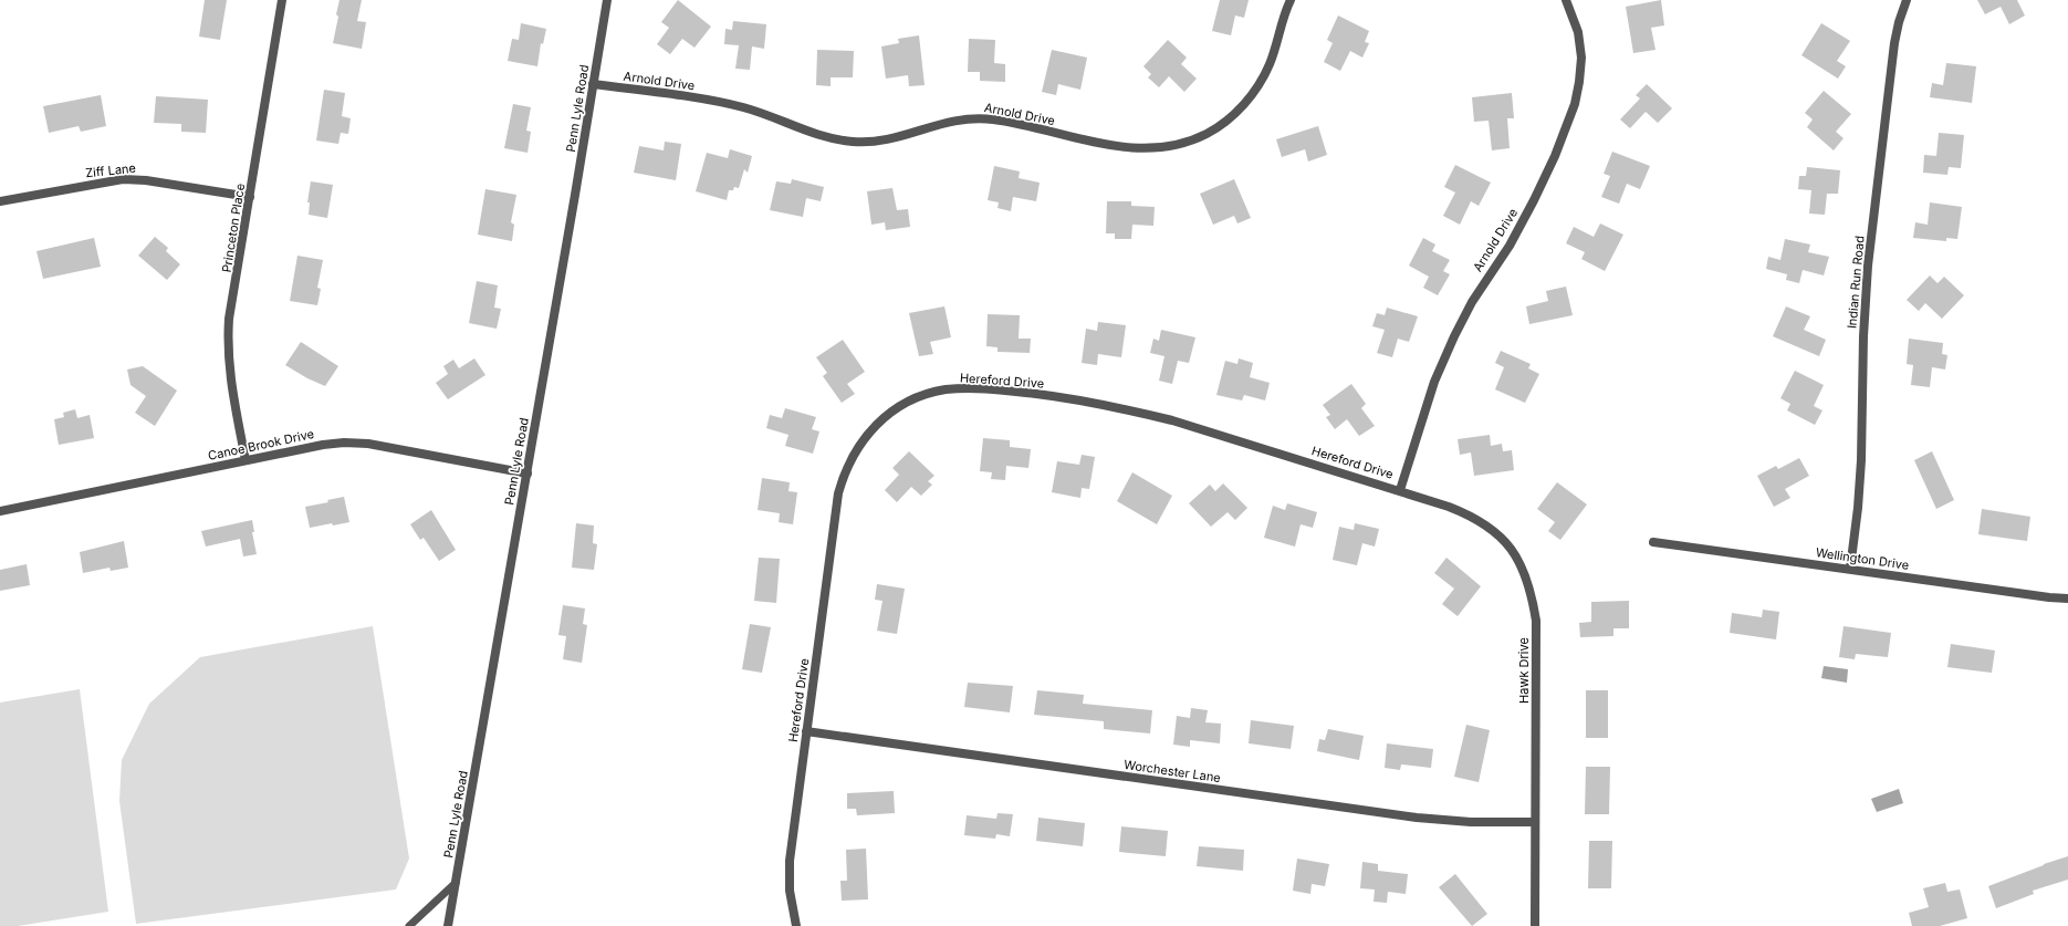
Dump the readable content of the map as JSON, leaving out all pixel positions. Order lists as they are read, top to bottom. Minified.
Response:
{"streets":{"street":["Arnold Drive","Penn Lyle Road","Ziff Lane","Princeton Place","Indian Run Road","Hereford Drive","Canoe Brook Drive","Wellington Drive","Hawk Drive","Worchester Lane"]},"crossings":[["Arnold Drive","Penn Lyle Road"],["Arnold Drive","Hereford Drive"],["Arnold Drive","Hawk Drive"],["Penn Lyle Road","Canoe Brook Drive"],["Ziff Lane","Princeton Place"],["Princeton Place","Canoe Brook Drive"],["Indian Run Road","Wellington Drive"],["Hereford Drive","Hawk Drive"],["Hereford Drive","Worchester Lane"],["Hawk Drive","Worchester Lane"]]}
